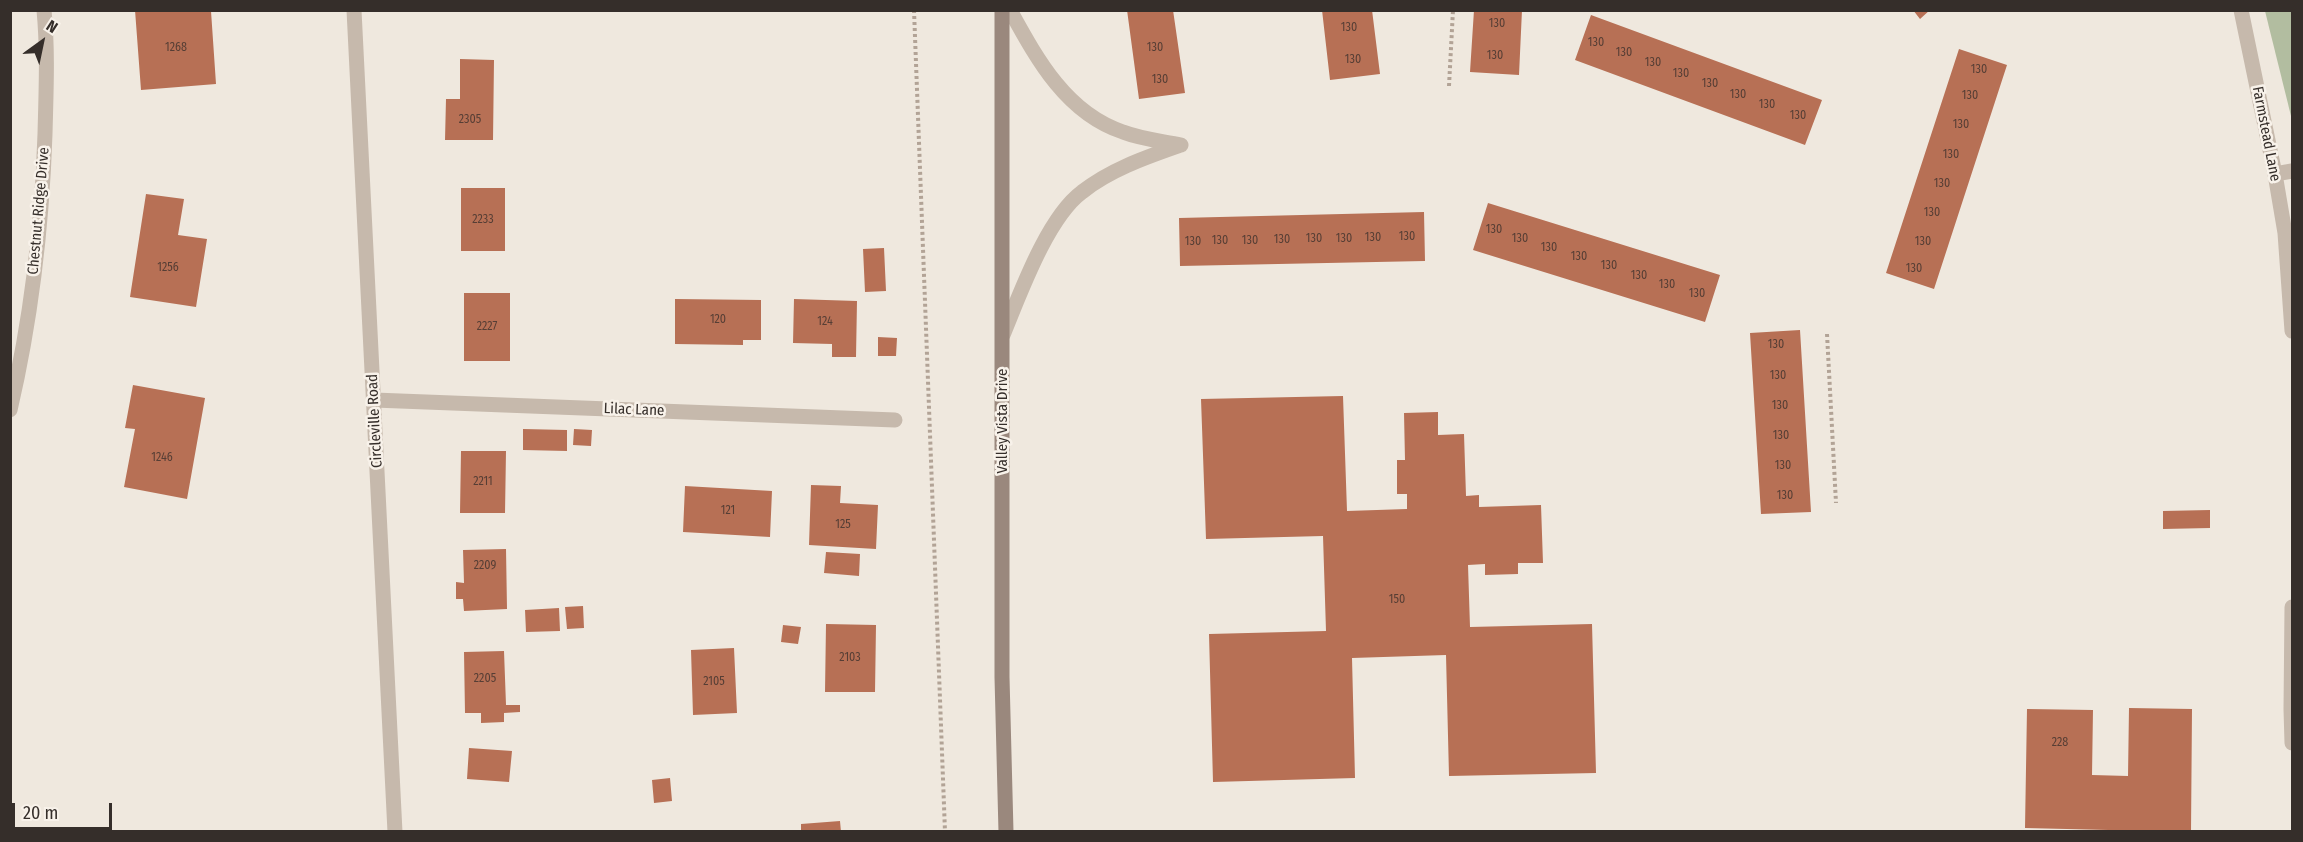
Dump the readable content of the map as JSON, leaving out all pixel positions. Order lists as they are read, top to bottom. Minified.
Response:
{"streets":{"main road":["Valley Vista Drive"],"street":["Farmstead Lane","Chestnut Ridge Drive","Lilac Lane","Circleville Road"]},"crossings":[["Lilac Lane","Circleville Road"]],"house_numbers":["130","130","130","1268","130","130","130","130","130","130","130","130","130","130","130","130","130","2305","130","130","130","130","2233","130","130","130","130","130","130","130","130","130","130","130","130","130","130","1256","130","130","130","130","120","124","2227","130","130","130","130","1246","130","2211","130","121","125","2209","150","2103","2205","2105","228"],"scale_bar":"20 m","north":"top right"}
